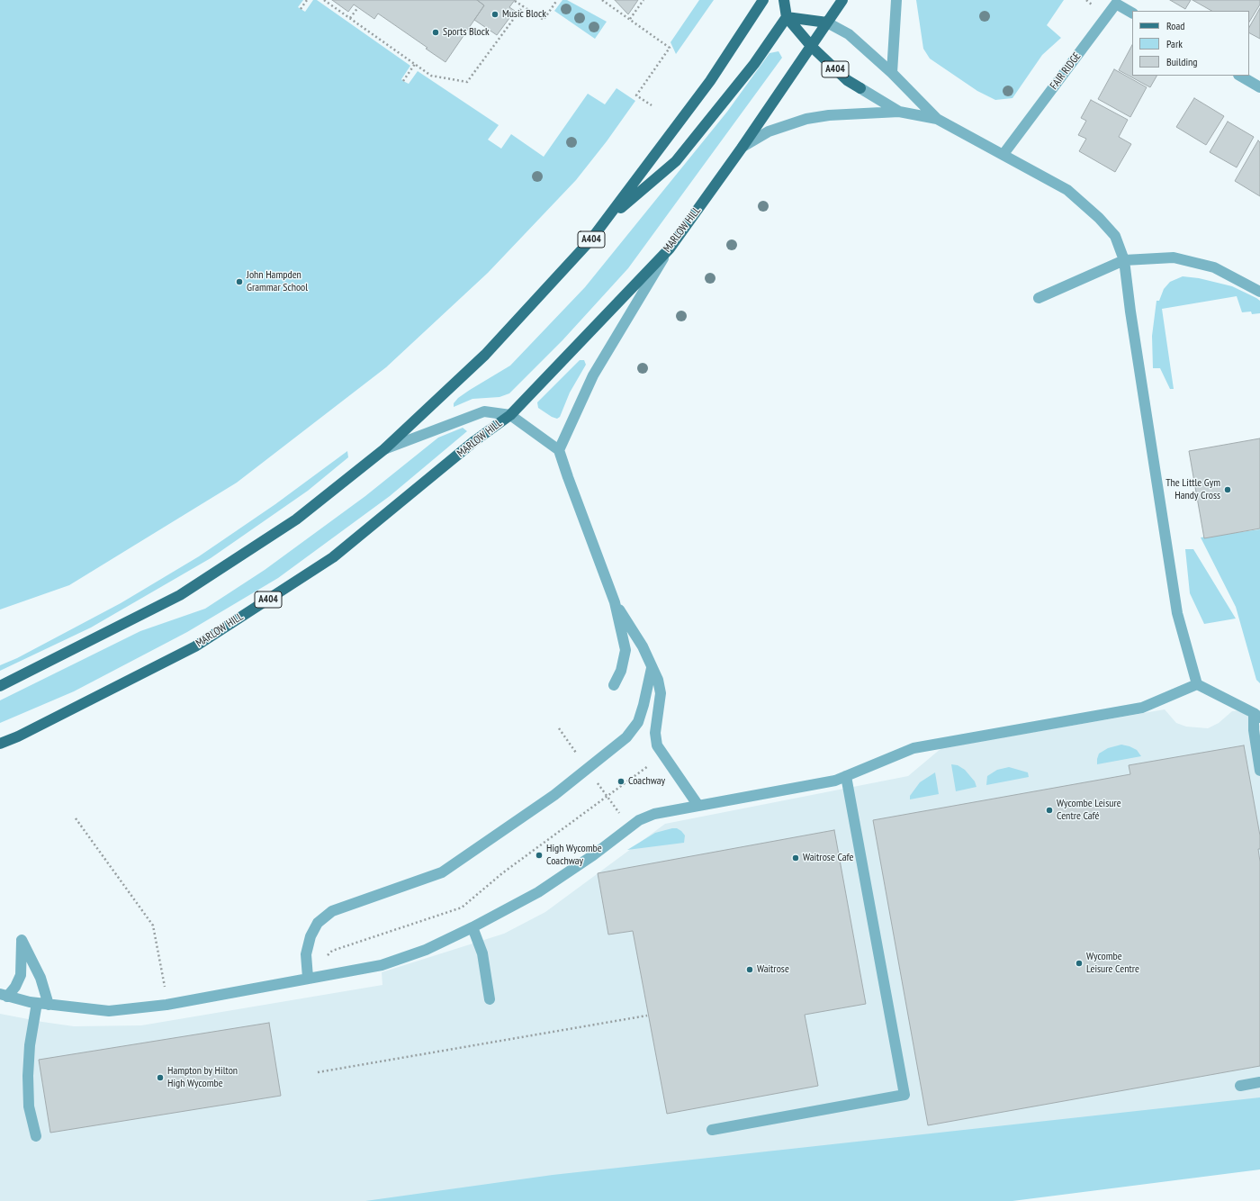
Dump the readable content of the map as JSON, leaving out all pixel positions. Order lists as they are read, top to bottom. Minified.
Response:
{"streets":{"main road":["A404","MARLOW HILL"],"street":["FAIR RIDGE"]},"crossings":[["A404","MARLOW HILL"]],"places":["Music Block","Sports Block","John Hampden Grammar School","The Little Gym Handy Cross","Coachway","Wycombe Leisure Centre Café","High Wycombe Coachway","Waitrose Cafe","Wycombe Leisure Centre","Waitrose","Hampton by Hilton High Wycombe"],"legend":["Road","Park","Building"]}
